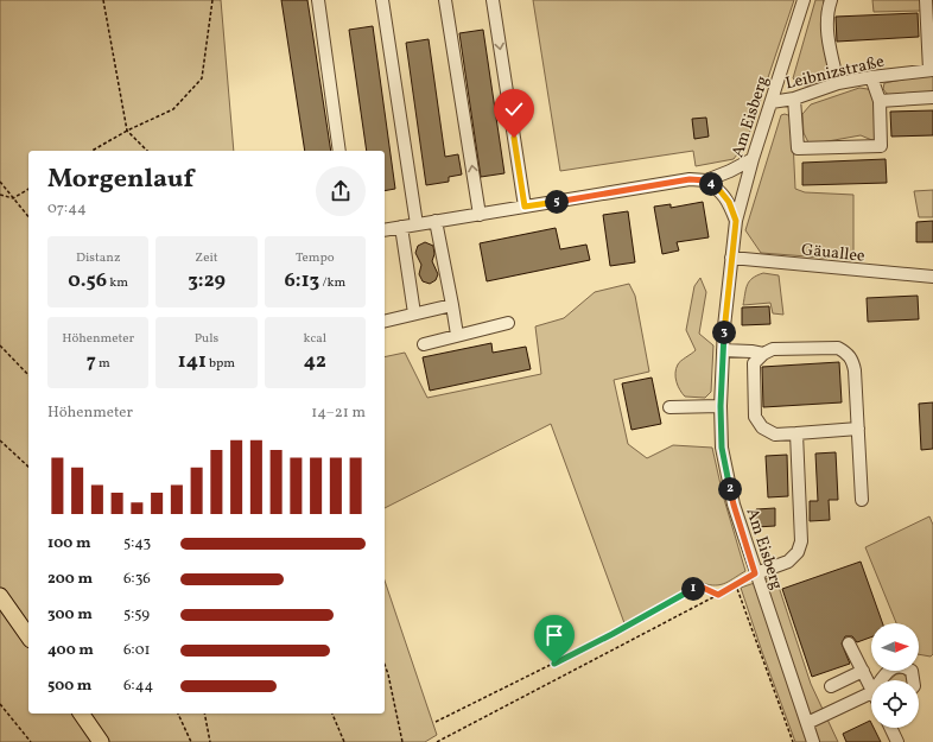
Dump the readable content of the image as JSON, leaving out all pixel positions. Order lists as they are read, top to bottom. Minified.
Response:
{"streets":{"street":["Leibnizstraße","Am Eisberg","Gäuallee"]},"crossings":[["Leibnizstraße","Am Eisberg"],["Am Eisberg","Gäuallee"]],"north":"right","page":{"heading":["Morgenlauf","07:44"],"pins":["4","5","3","2","1"],"stats":[["Distanz","0.56 km"],["Zeit","3:29"],["Tempo","6:13 /km"],["Höhenmeter","7 m"],["Puls","141 bpm"],["kcal","42"]],"chart":["Höhenmeter","14–21 m"],"list":[{"name":"100 m","note":"5:43"},{"name":"200 m","note":"6:36"},{"name":"300 m","note":"5:59"},{"name":"400 m","note":"6:01"},{"name":"500 m","note":"6:44"}]}}
